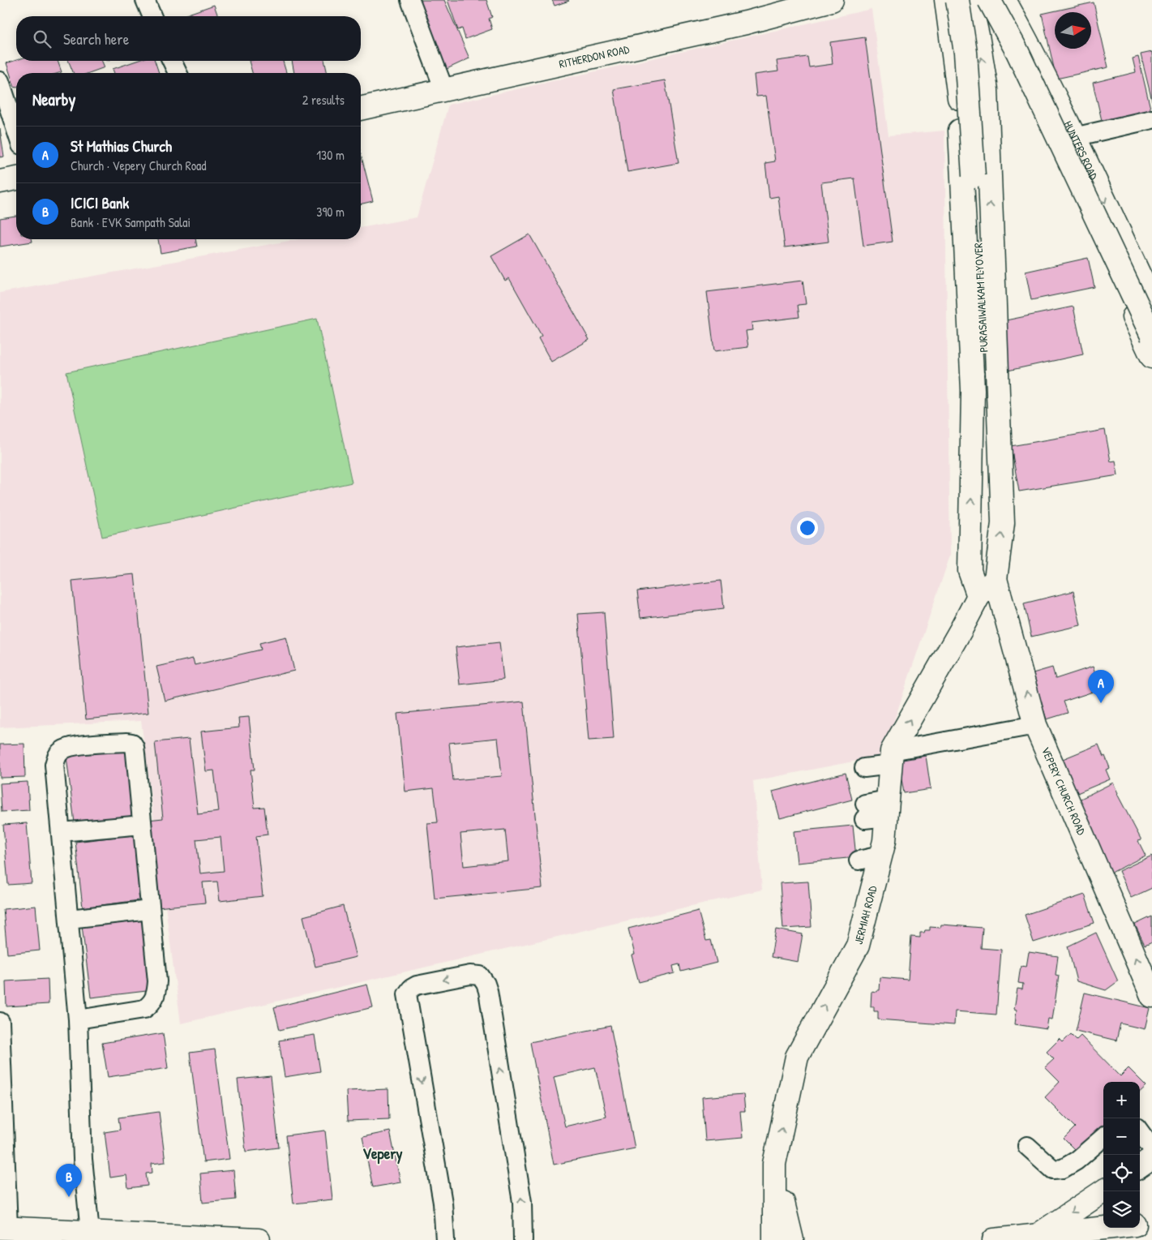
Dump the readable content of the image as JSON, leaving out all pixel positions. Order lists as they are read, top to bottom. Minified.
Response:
{"streets":{"street":["RITHERDON ROAD","HUNTERS ROAD","PURASAIWALKAM FLYOVER","VEPERY CHURCH ROAD","JERMIAH ROAD"]},"crossings":[["PURASAIWALKAM FLYOVER","JERMIAH ROAD"]],"one_way":["VEPERY CHURCH ROAD","JERMIAH ROAD"],"districts":["Vepery"],"north":"right","page":{"search":"Search here","heading":["Nearby","2 results"],"list":[{"mark":"A","name":"St Mathias Church","note":"Church · Vepery Church Road","value":"130 m"},{"mark":"B","name":"ICICI Bank","note":"Bank · EVK Sampath Salai","value":"390 m"}],"pins":["A","B"],"map_buttons":["+","−"]}}
